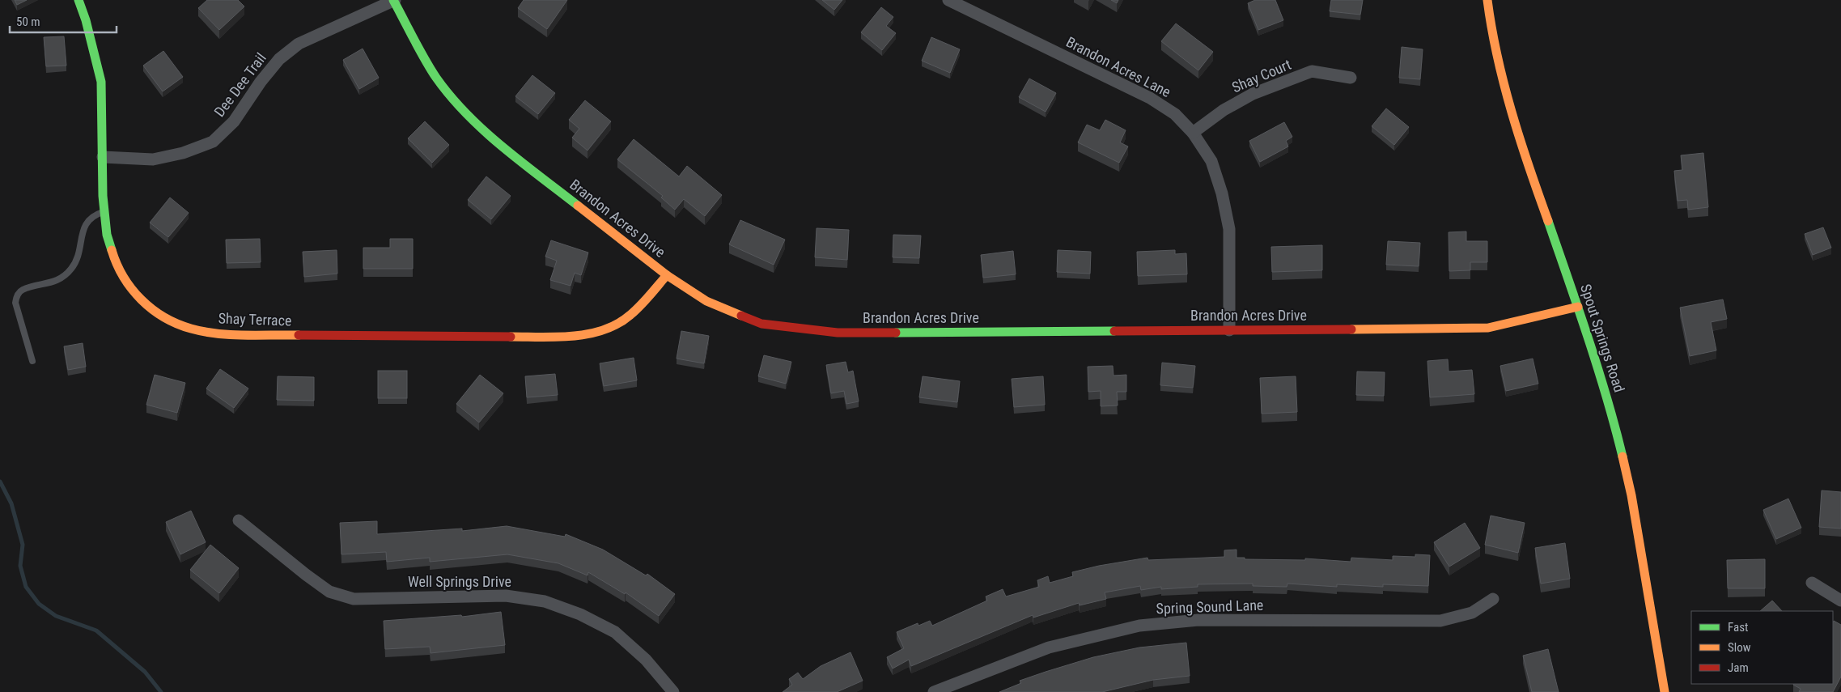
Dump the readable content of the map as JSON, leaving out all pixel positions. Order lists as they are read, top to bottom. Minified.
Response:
{"streets":{"street":["Brandon Acres Lane","Shay Court","Dee Dee Trail","Brandon Acres Drive","Shay Terrace","Spout Springs Road","Well Springs Drive","Spring Sound Lane"]},"crossings":[["Brandon Acres Lane","Shay Court"],["Brandon Acres Lane","Brandon Acres Drive"],["Dee Dee Trail","Brandon Acres Drive"],["Dee Dee Trail","Shay Terrace"],["Brandon Acres Drive","Shay Terrace"],["Brandon Acres Drive","Spout Springs Road"]],"legend":["Fast","Slow","Jam"],"scale_bar":"50 m"}
